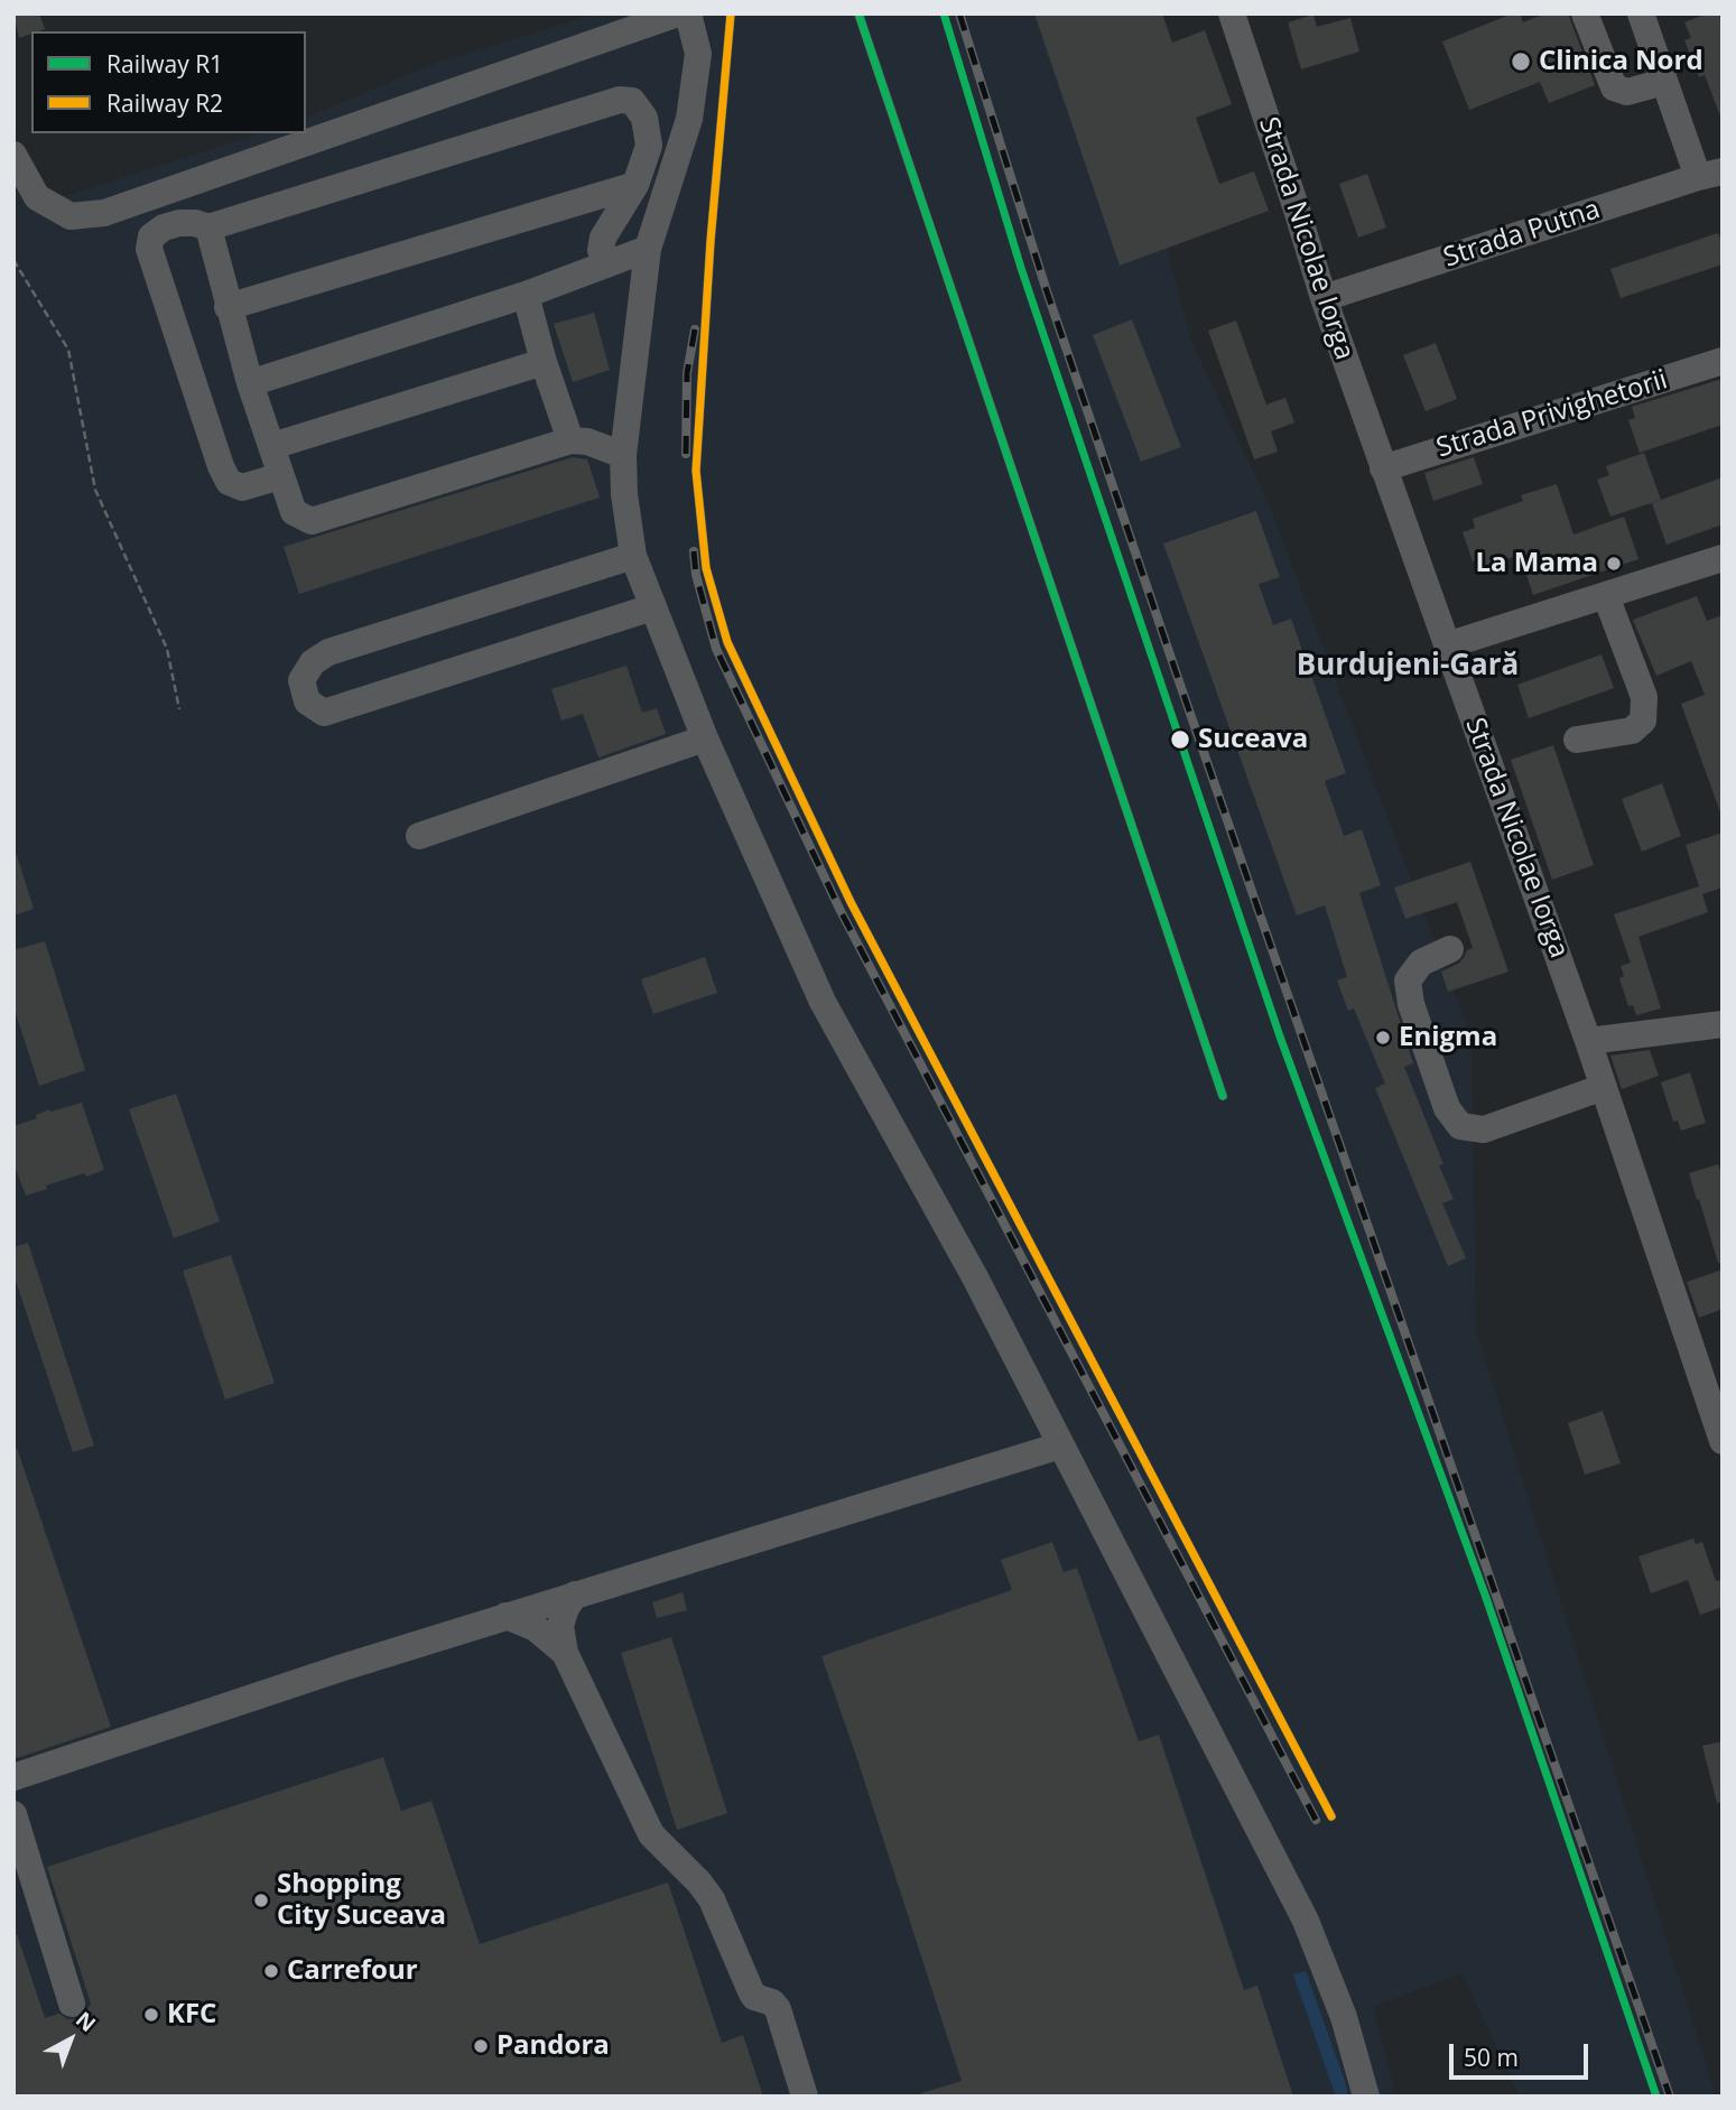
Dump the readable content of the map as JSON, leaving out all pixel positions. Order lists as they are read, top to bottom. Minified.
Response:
{"streets":{"street":["Strada Putna","Strada Nicolae Iorga","Strada Privighetorii"]},"crossings":[["Strada Putna","Strada Nicolae Iorga"],["Strada Nicolae Iorga","Strada Privighetorii"]],"districts":["Burdujeni-Gară"],"places":["Clinica Nord","La Mama","Suceava","Enigma","Shopping City Suceava","Carrefour","KFC","Pandora"],"lines":["rail line R1","rail line R2"],"legend":["Railway R1","Railway R2"],"scale_bar":"50 m","north":"top right"}
